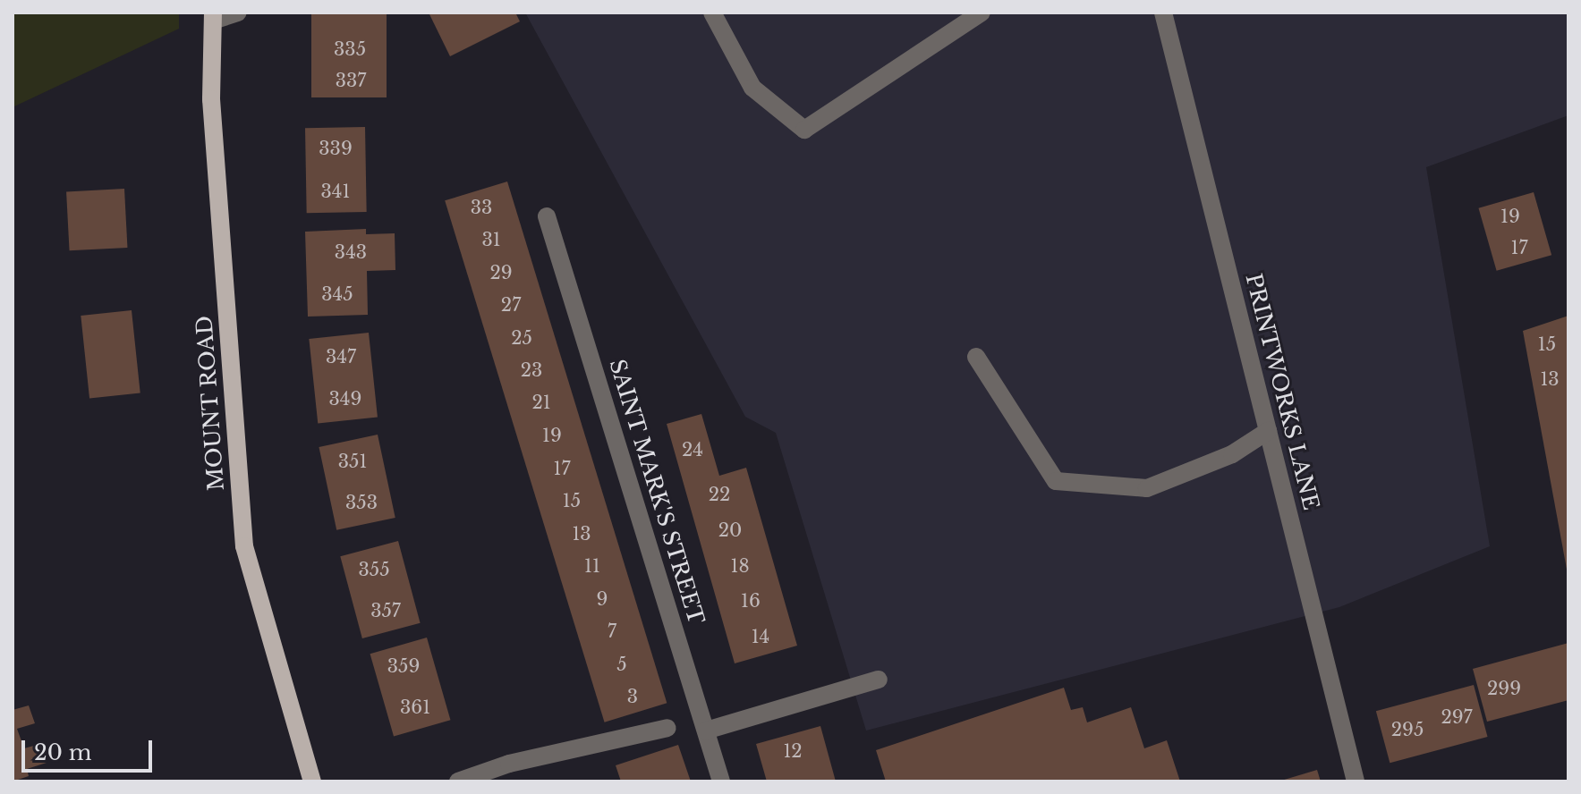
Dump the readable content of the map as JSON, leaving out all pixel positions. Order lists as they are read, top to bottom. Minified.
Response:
{"streets":{"main road":["MOUNT ROAD"],"street":["PRINTWORKS LANE","SAINT MARK'S STREET"]},"house_numbers":["335","337","339","341","33","19","31","17","343","29","345","27","25","15","347","23","13","349","21","19","24","351","17","22","15","353","20","13","11","18","355","9","16","357","7","14","5","359","299","3","361","297","295","12"],"scale_bar":"20 m"}
